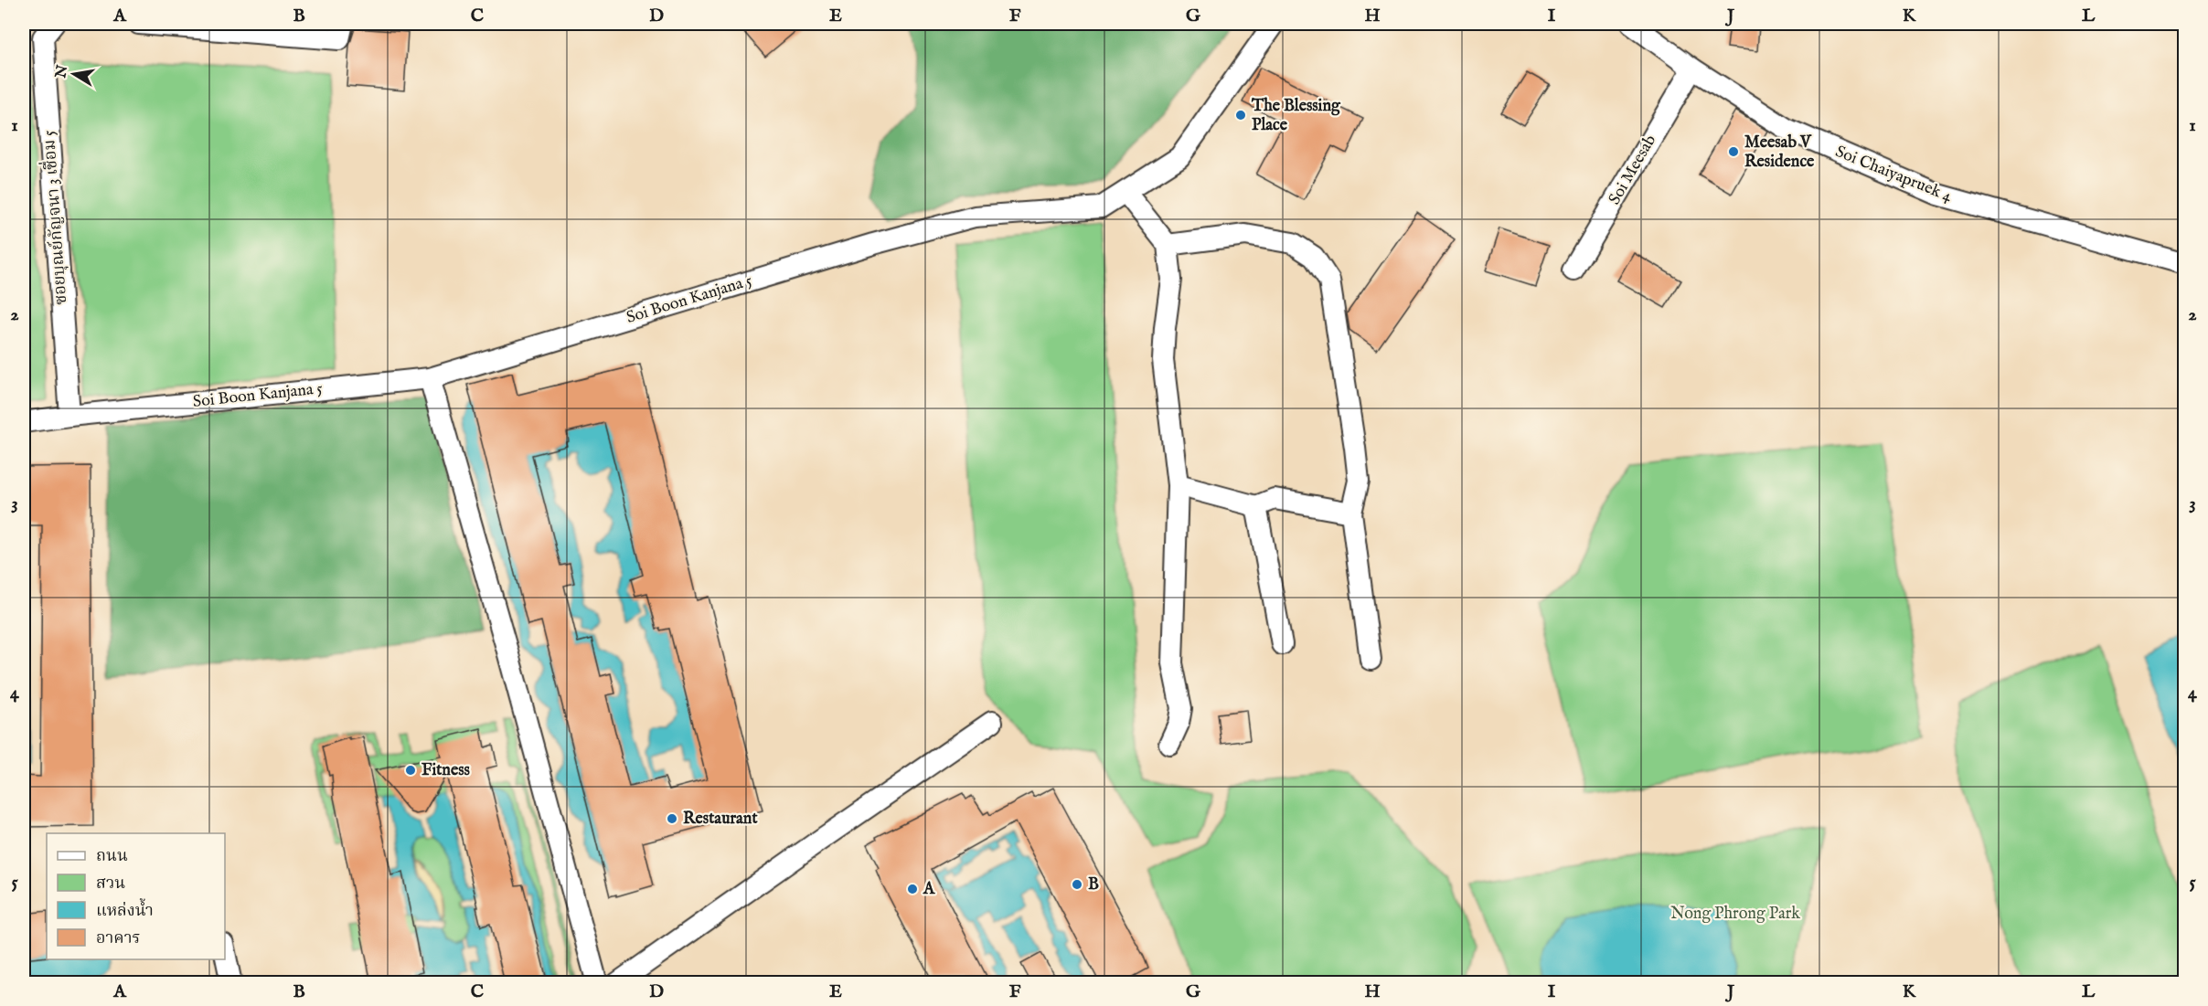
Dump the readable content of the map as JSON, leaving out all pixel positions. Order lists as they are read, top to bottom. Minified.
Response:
{"streets":{"street":["Soi Meesab","Soi Chaiyapruek 4","ซอยบุณย์กัญจนา 3 เชื่อม 5","Soi Boon Kanjana 5"]},"crossings":[["Soi Meesab","Soi Chaiyapruek 4"],["ซอยบุณย์กัญจนา 3 เชื่อม 5","Soi Boon Kanjana 5"]],"parks":["Nong Phrong Park"],"places":["The Blessing Place","Meesab V Residence","Fitness","Restaurant","B","A"],"legend":["ถนน","สวน","แหล่งน้ำ","อาคาร"],"north":"left","grid":{"columns":["A","B","C","D","E","F","G","H","I","J","K","L"],"rows":["1","2","3","4","5"]}}
